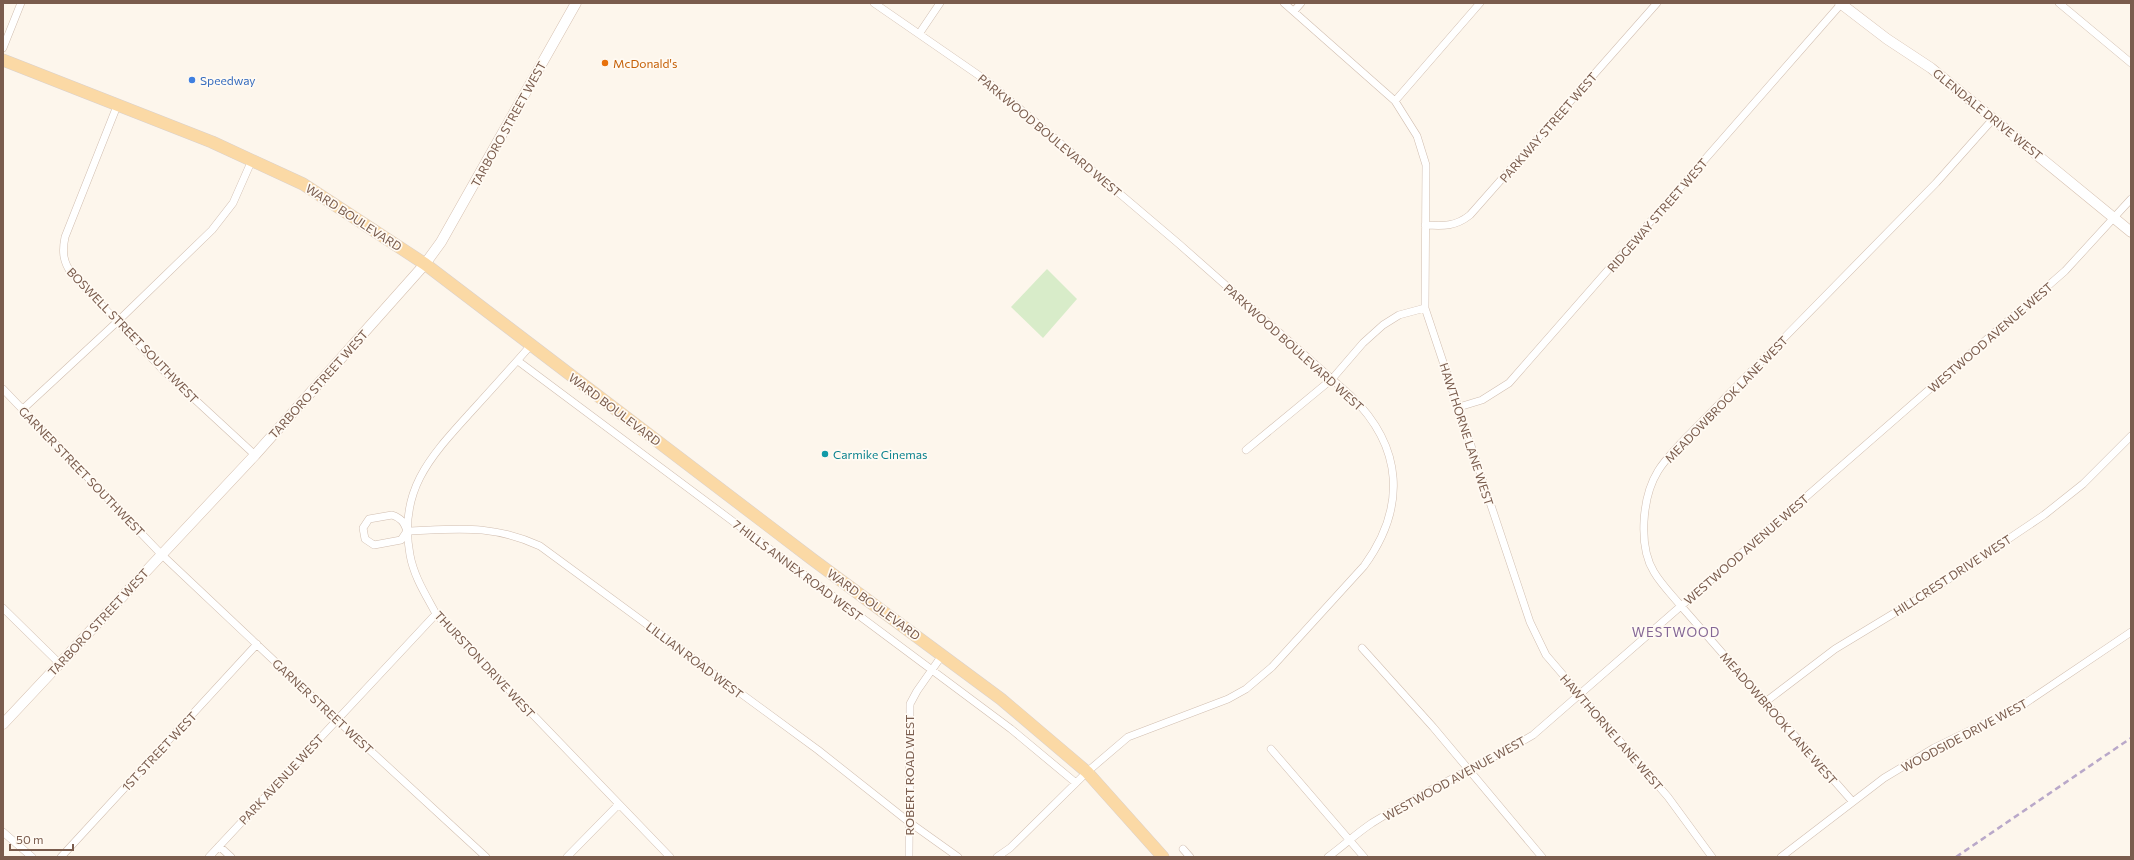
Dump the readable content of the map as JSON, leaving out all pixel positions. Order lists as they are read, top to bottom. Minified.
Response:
{"streets":{"main road":["GLENDALE DRIVE WEST","TARBORO STREET WEST","WARD BOULEVARD"],"street":["PARKWAY STREET WEST","PARKWOOD BOULEVARD WEST","RIDGEWAY STREET WEST","BOSWELL STREET SOUTHWEST","WESTWOOD AVENUE WEST","MEADOWBROOK LANE WEST","HAWTHORNE LANE WEST","GARNER STREET SOUTHWEST","7 HILLS ANNEX ROAD WEST","HILLCREST DRIVE WEST","LILLIAN ROAD WEST","THURSTON DRIVE WEST","GARNER STREET WEST","WOODSIDE DRIVE WEST","1ST STREET WEST","ROBERT ROAD WEST","PARK AVENUE WEST"]},"crossings":[["GLENDALE DRIVE WEST","RIDGEWAY STREET WEST"],["GLENDALE DRIVE WEST","WESTWOOD AVENUE WEST"],["GLENDALE DRIVE WEST","MEADOWBROOK LANE WEST"],["TARBORO STREET WEST","WARD BOULEVARD"],["TARBORO STREET WEST","BOSWELL STREET SOUTHWEST"],["TARBORO STREET WEST","GARNER STREET SOUTHWEST"],["TARBORO STREET WEST","GARNER STREET WEST"],["PARKWAY STREET WEST","HAWTHORNE LANE WEST"],["PARKWOOD BOULEVARD WEST","WARD BOULEVARD"],["RIDGEWAY STREET WEST","HAWTHORNE LANE WEST"],["WARD BOULEVARD","BOSWELL STREET SOUTHWEST"],["WARD BOULEVARD","THURSTON DRIVE WEST"],["WARD BOULEVARD","ROBERT ROAD WEST"],["WESTWOOD AVENUE WEST","MEADOWBROOK LANE WEST"],["WESTWOOD AVENUE WEST","HAWTHORNE LANE WEST"],["MEADOWBROOK LANE WEST","HILLCREST DRIVE WEST"],["MEADOWBROOK LANE WEST","WOODSIDE DRIVE WEST"],["GARNER STREET SOUTHWEST","GARNER STREET WEST"],["7 HILLS ANNEX ROAD WEST","THURSTON DRIVE WEST"],["7 HILLS ANNEX ROAD WEST","ROBERT ROAD WEST"],["LILLIAN ROAD WEST","THURSTON DRIVE WEST"],["LILLIAN ROAD WEST","ROBERT ROAD WEST"],["THURSTON DRIVE WEST","PARK AVENUE WEST"],["GARNER STREET WEST","1ST STREET WEST"],["GARNER STREET WEST","PARK AVENUE WEST"]],"districts":["WESTWOOD"],"places":["McDonald's","Speedway","Carmike Cinemas"],"scale_bar":"50 m"}
